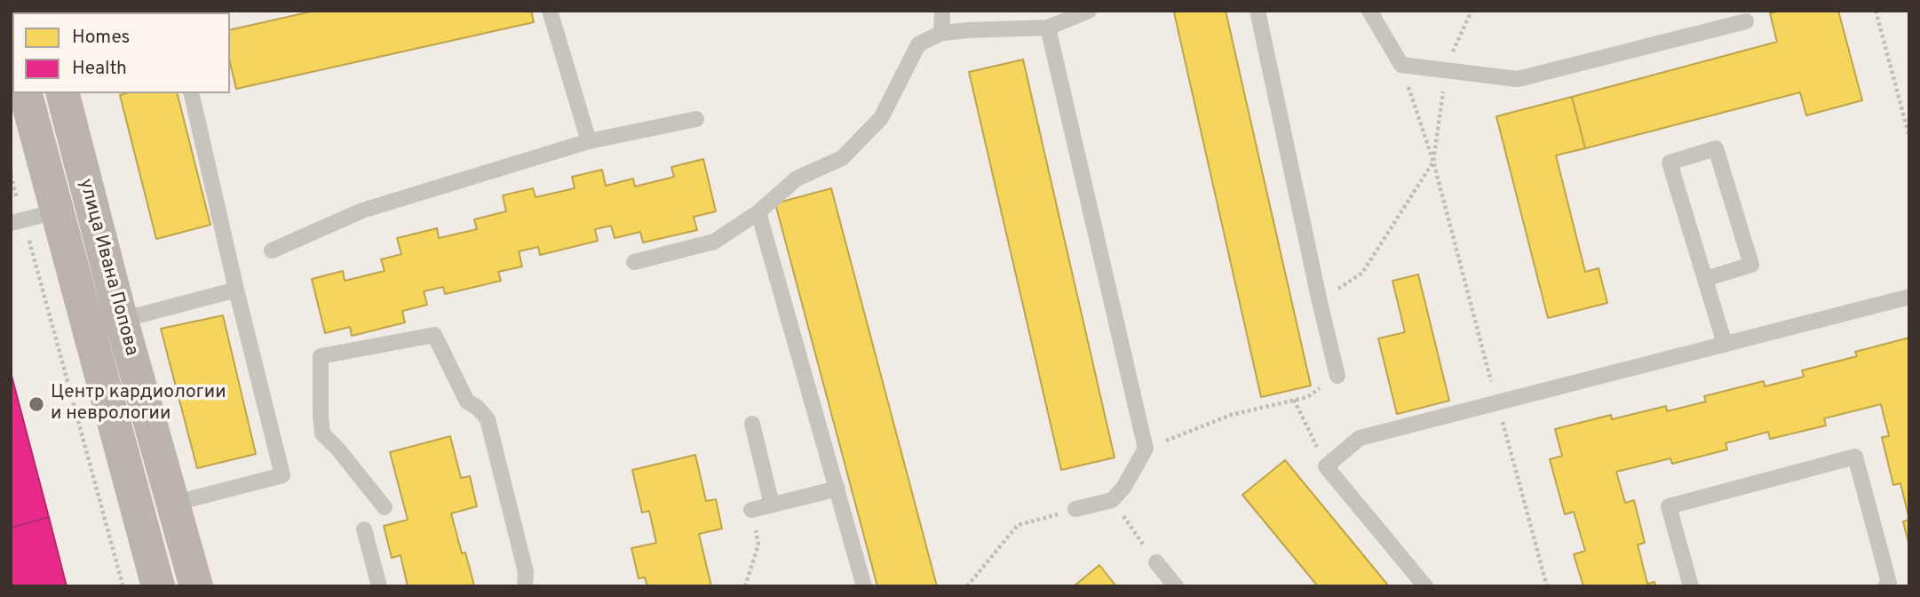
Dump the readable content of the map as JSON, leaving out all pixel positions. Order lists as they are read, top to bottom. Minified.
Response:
{"streets":{"main road":["улица Ивана Попова"]},"places":["Центр кардиологии и неврологии"],"legend":["Homes","Health"]}
